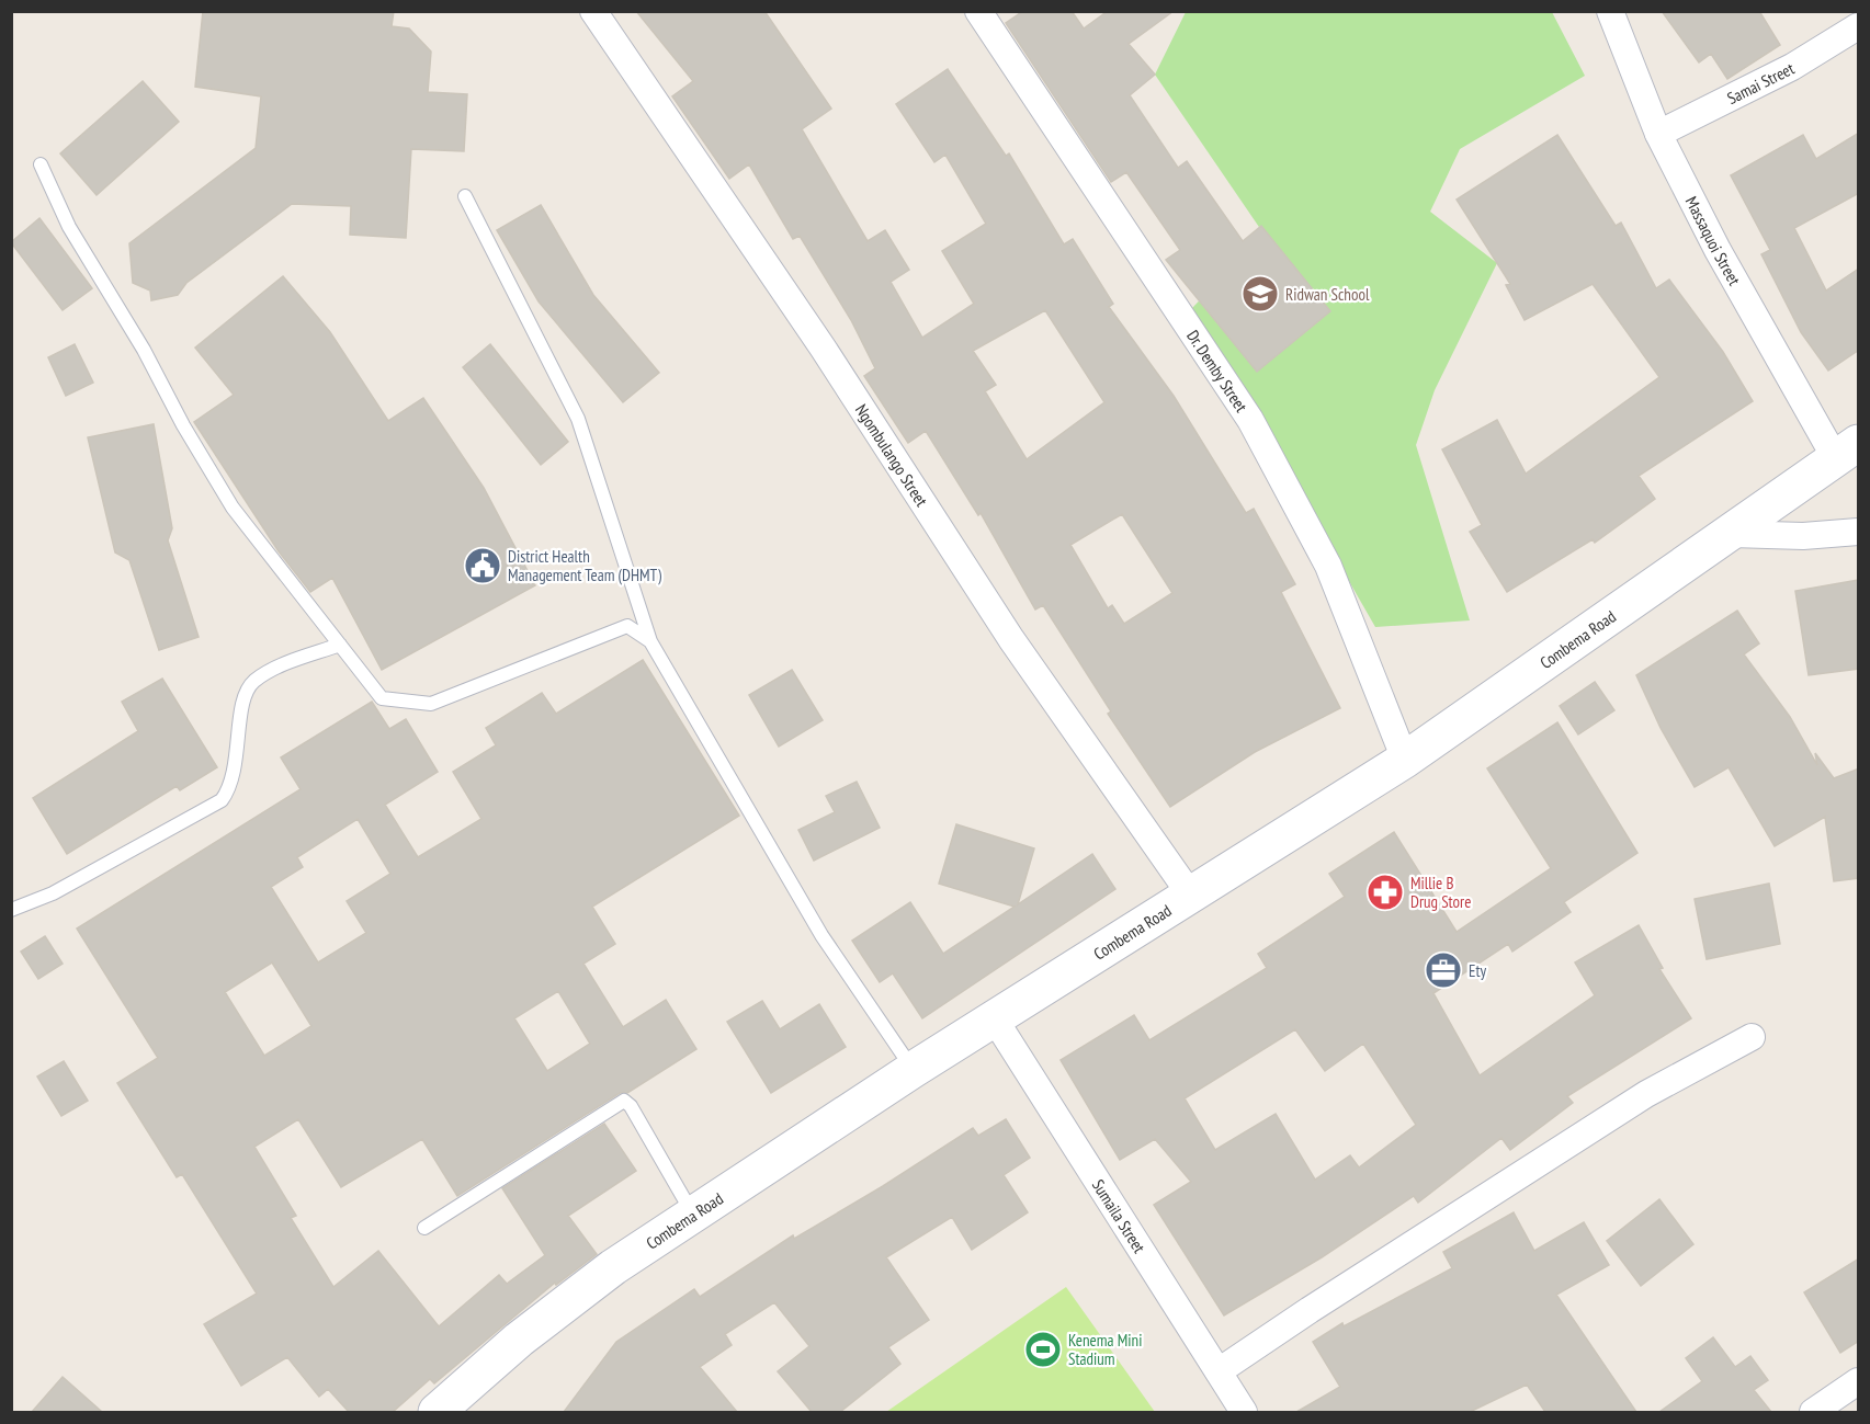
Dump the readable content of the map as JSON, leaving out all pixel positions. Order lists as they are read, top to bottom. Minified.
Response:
{"streets":{"street":["Samai Street","Massaquoi Street","Dr. Demby Street","Ngombulango Street","Combema Road","Sumaila Street"]},"crossings":[["Samai Street","Massaquoi Street"],["Massaquoi Street","Combema Road"],["Dr. Demby Street","Combema Road"],["Ngombulango Street","Combema Road"],["Combema Road","Sumaila Street"]],"places":{"school or university":["Ridwan School"],"public building":["District Health Management Team (DHMT)"],"pharmacy":["Millie B Drug Store"],"office":["Ety"],"sports":["Kenema Mini Stadium"]}}
